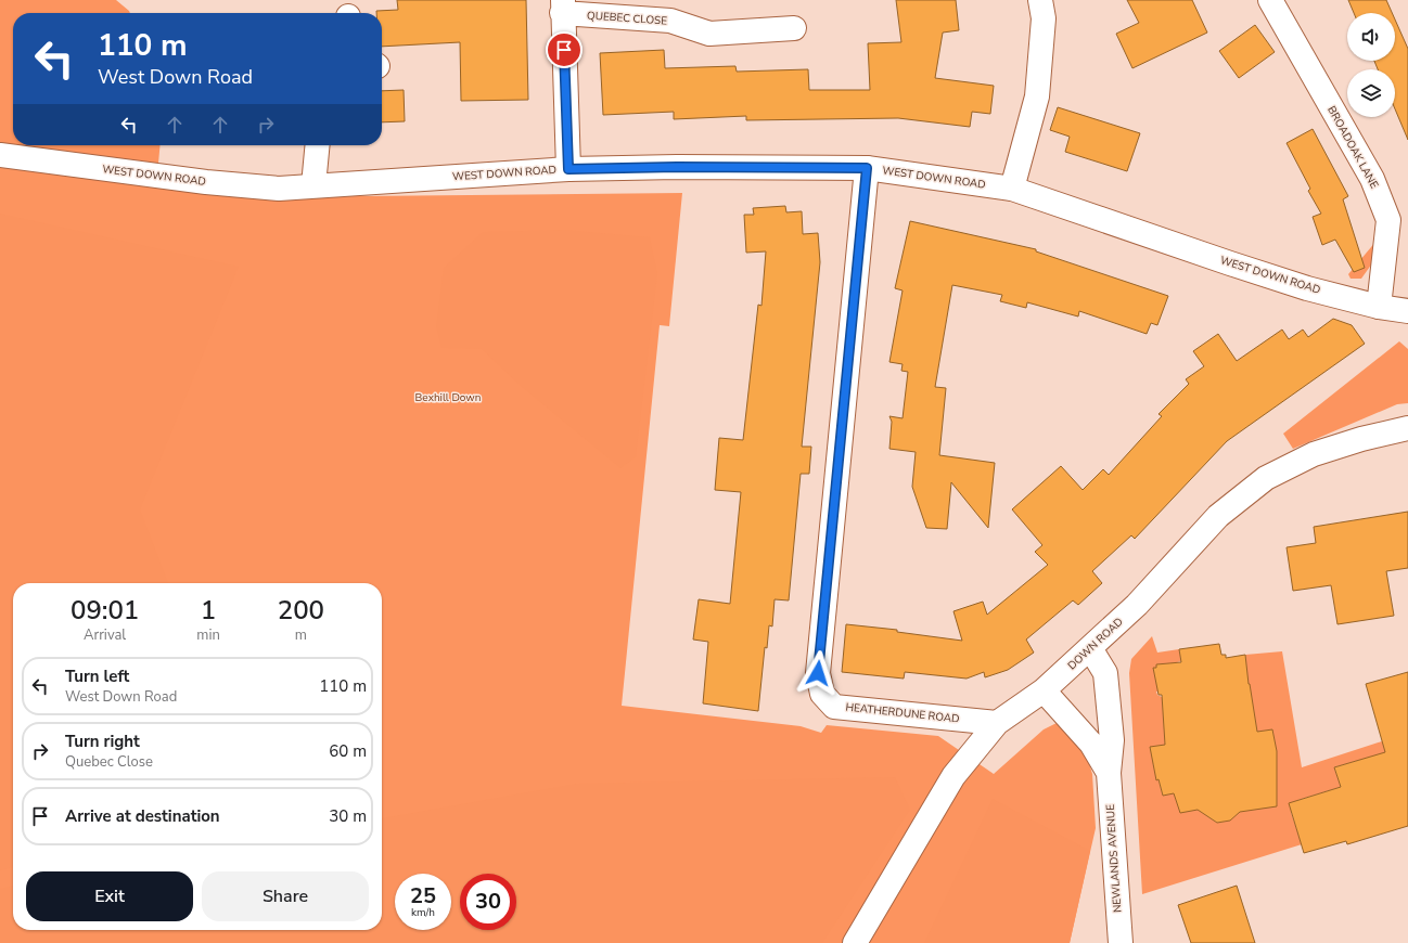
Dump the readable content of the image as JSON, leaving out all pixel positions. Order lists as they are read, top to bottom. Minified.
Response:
{"streets":{"street":["QUEBEC CLOSE","BROADOAK LANE","WEST DOWN ROAD","DOWN ROAD","HEATHERDUNE ROAD","NEWLANDS AVENUE"]},"crossings":[["QUEBEC CLOSE","WEST DOWN ROAD"],["BROADOAK LANE","WEST DOWN ROAD"],["WEST DOWN ROAD","HEATHERDUNE ROAD"],["DOWN ROAD","HEATHERDUNE ROAD"],["DOWN ROAD","NEWLANDS AVENUE"]],"parks":["Bexhill Down"],"page":{"turn":["110 m","West Down Road"],"eta":["09:01","Arrival","1","min","200","m"],"list":[{"name":"Turn left","note":"West Down Road","value":"110 m"},{"name":"Turn right","note":"Quebec Close","value":"60 m"},{"name":"Arrive at destination","value":"30 m"}],"buttons":["Exit","Share"],"speed":"25 km/h","limit":"30"}}
